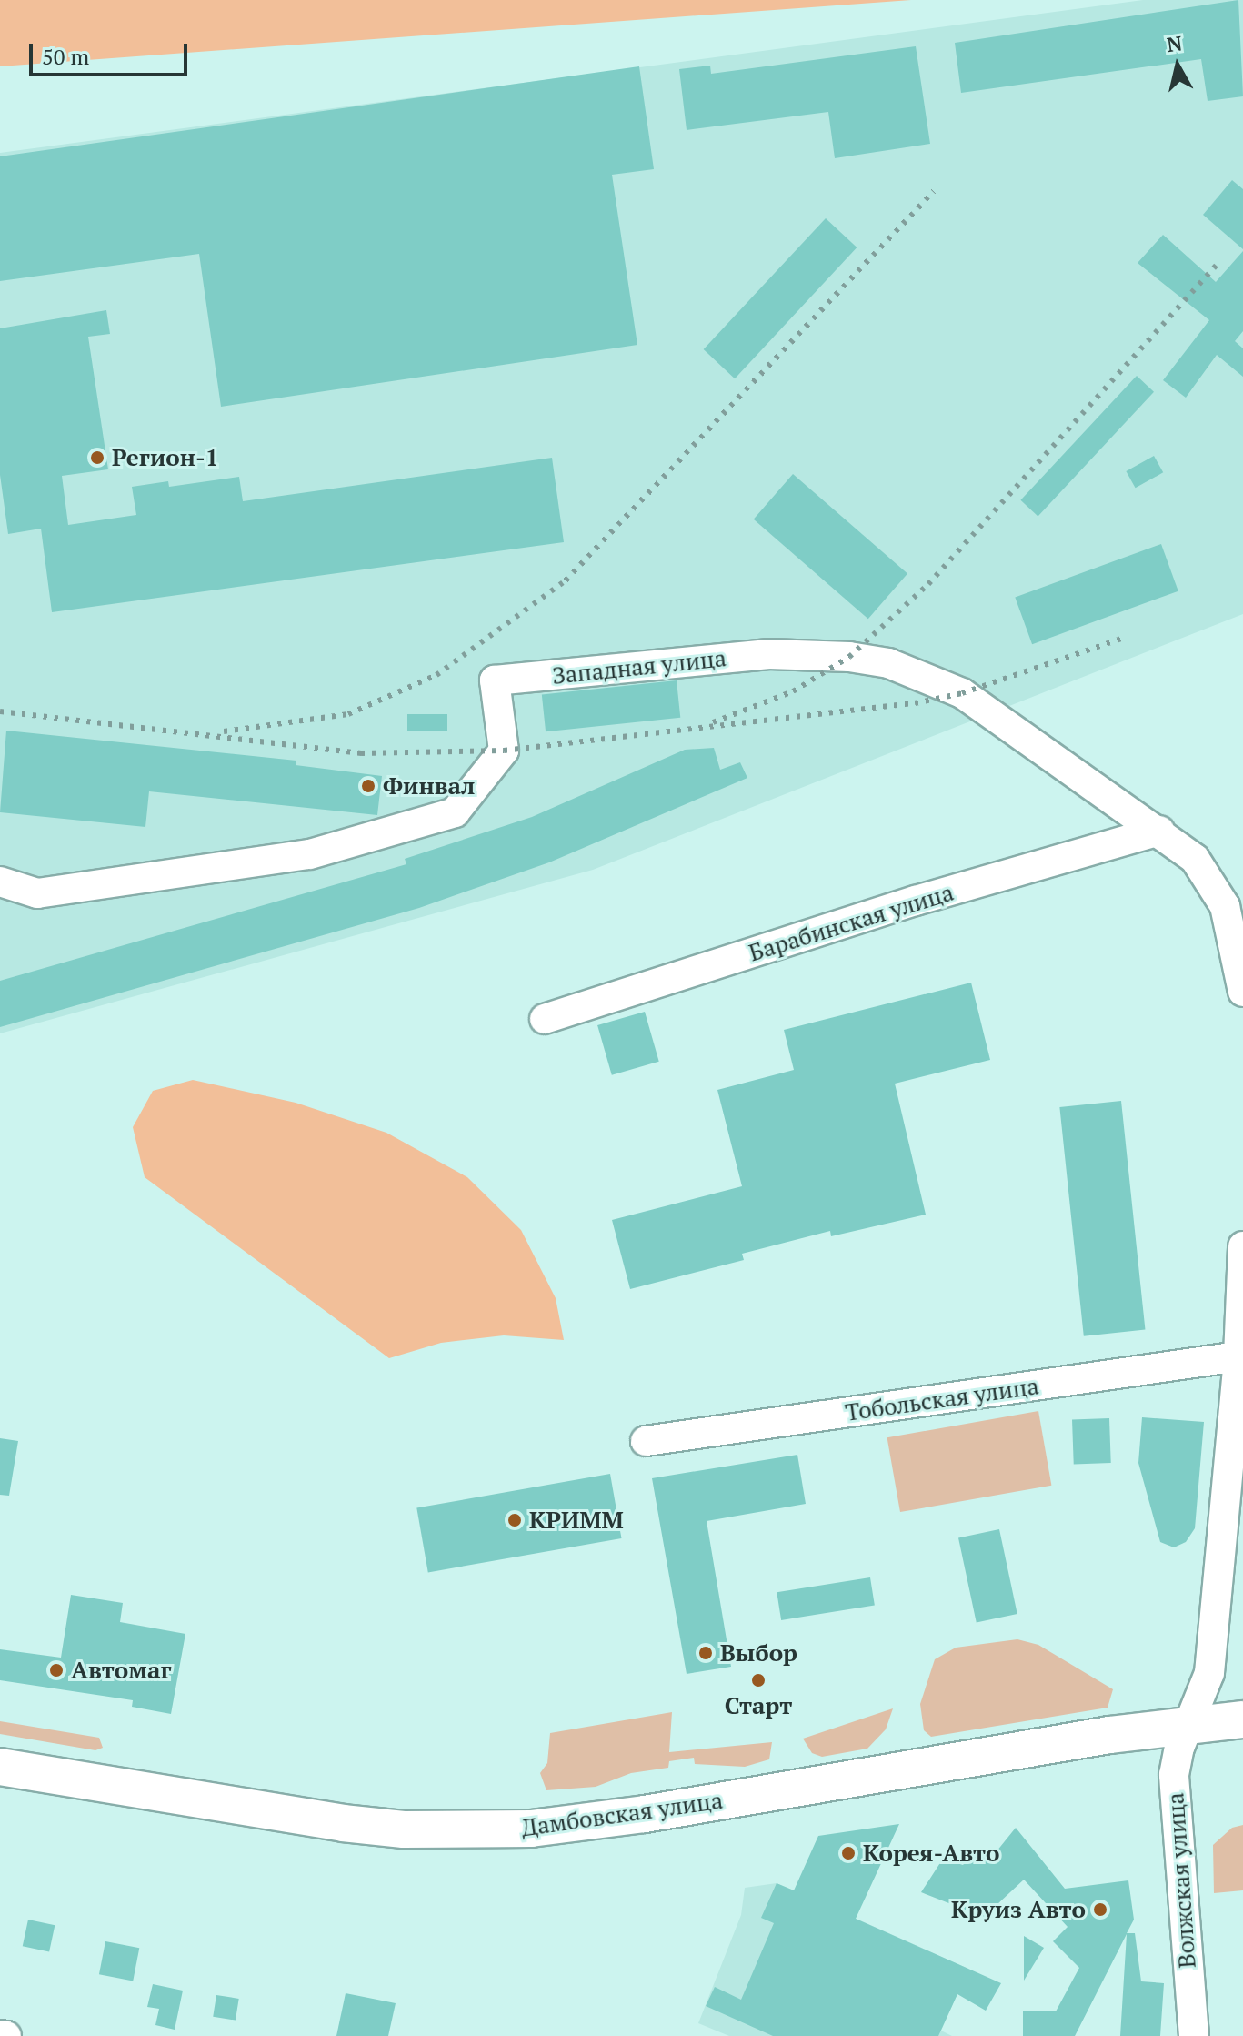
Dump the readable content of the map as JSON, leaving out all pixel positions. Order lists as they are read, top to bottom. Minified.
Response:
{"streets":{"main road":["Дамбовская улица"],"street":["Западная улица","Барабинская улица","Тобольская улица","Волжская улица"]},"crossings":[["Западная улица","Барабинская улица"],["Дамбовская улица","Волжская улица"]],"places":["Регион-1","Финвал","КРИММ","Выбор","Автомаг","Старт","Корея-Авто","Круиз Авто"],"scale_bar":"50 m","north":"top"}
